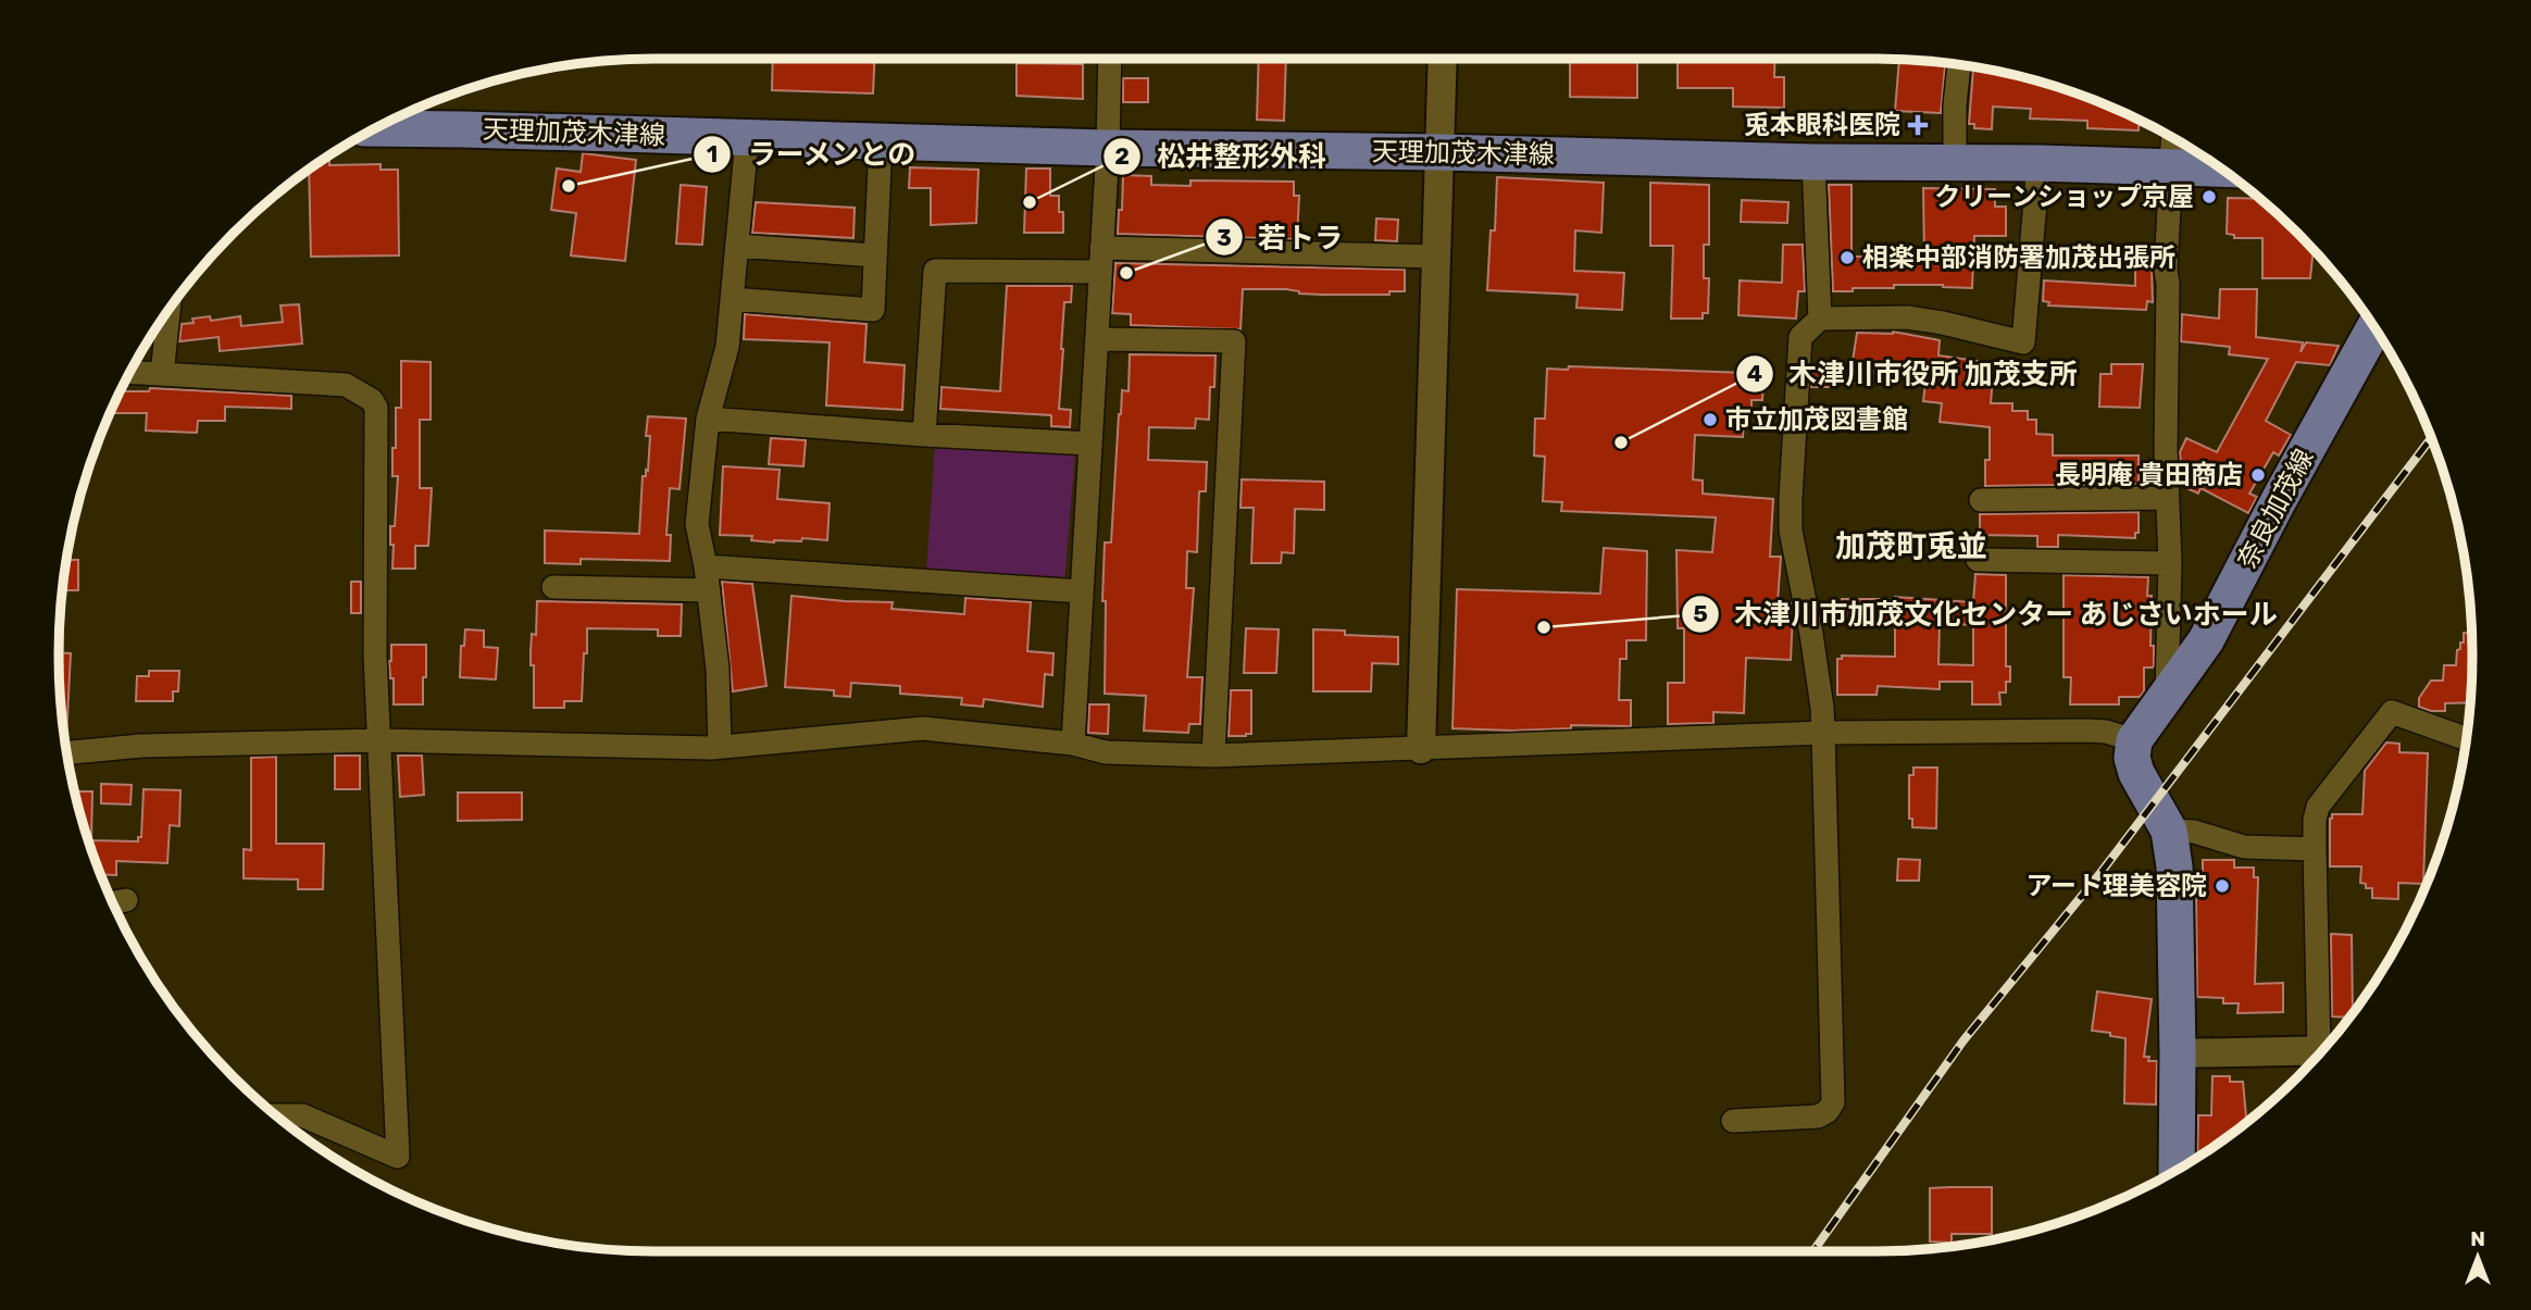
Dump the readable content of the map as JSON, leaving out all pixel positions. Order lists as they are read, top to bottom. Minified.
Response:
{"streets":{"main road":["天理加茂木津線","奈良加茂線"]},"districts":["加茂町兎並"],"places":{"health":["兎本眼科医院"],"other":["ラーメンとの","クリーンショップ京屋","松井整形外科","相楽中部消防署加茂出張所","若トラ","市立加茂図書館","木津川市役所 加茂支所","長明庵 貴田商店","木津川市加茂文化センター あじさいホール","アート理美容院"]},"north":"top"}
